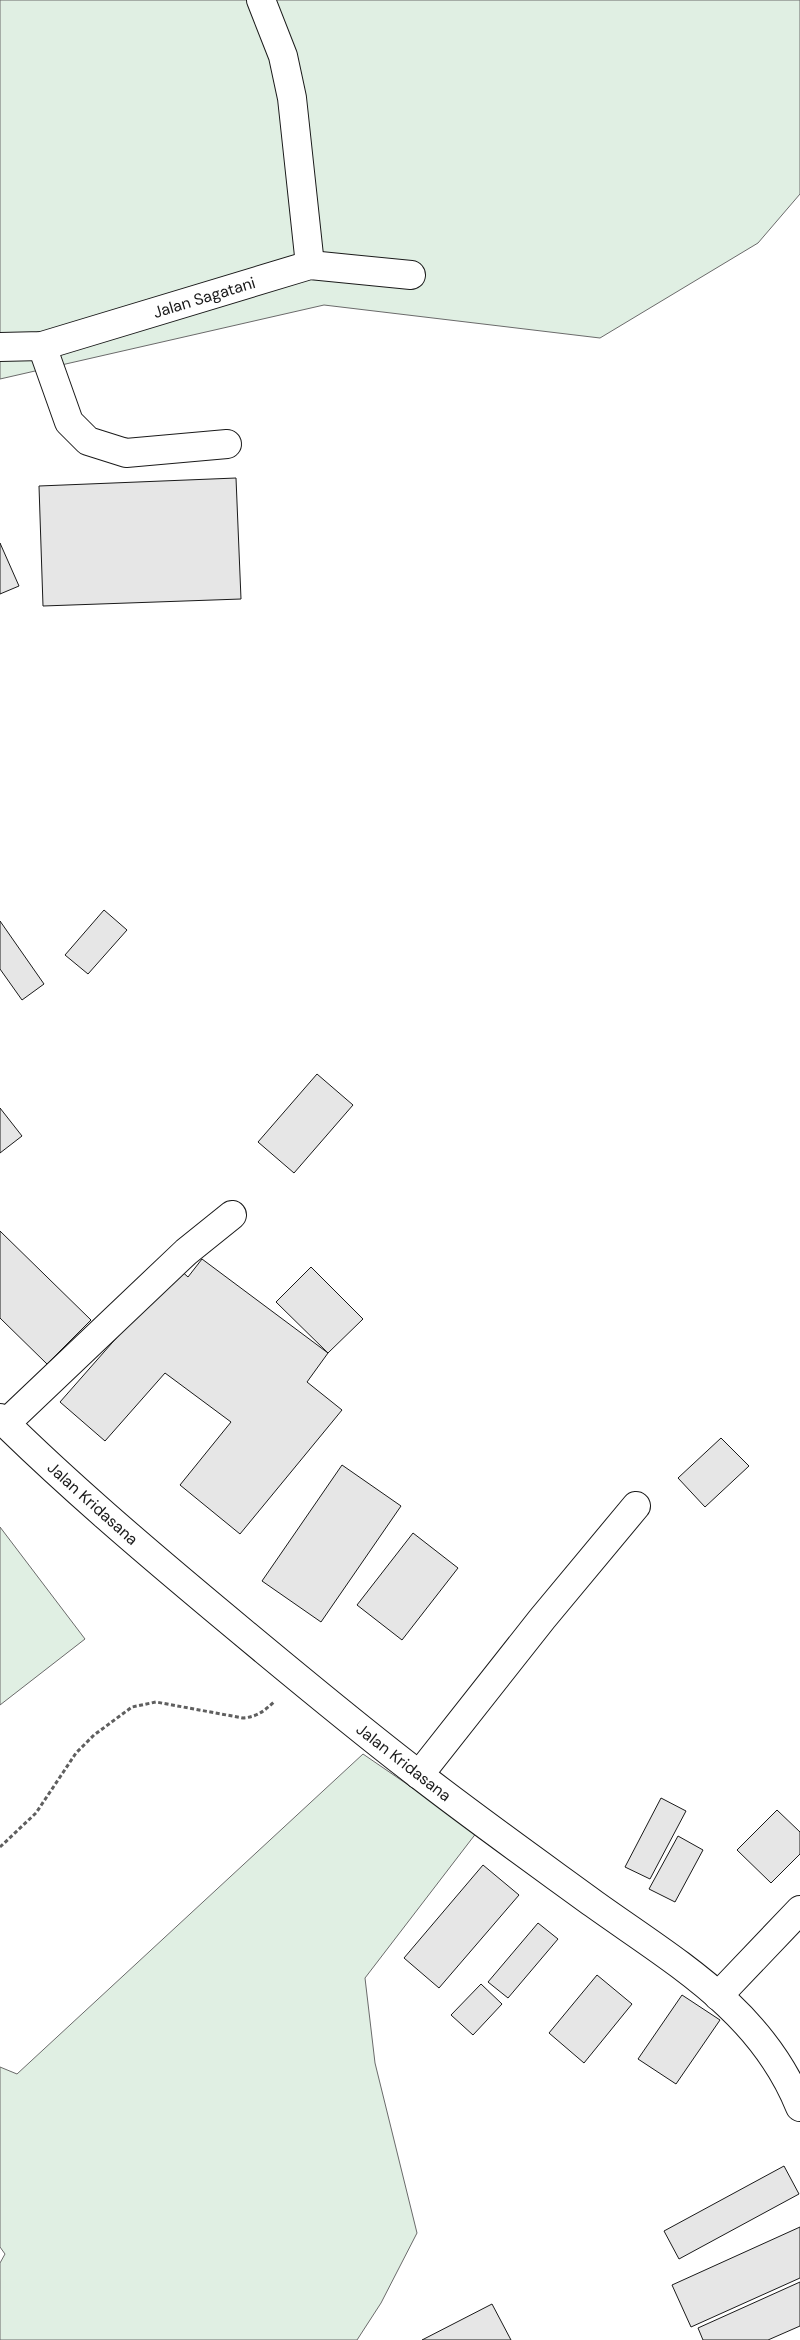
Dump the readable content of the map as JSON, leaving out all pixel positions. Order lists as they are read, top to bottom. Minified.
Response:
{"streets":{"street":["Jalan Sagatani","Jalan Kridasana"]}}
